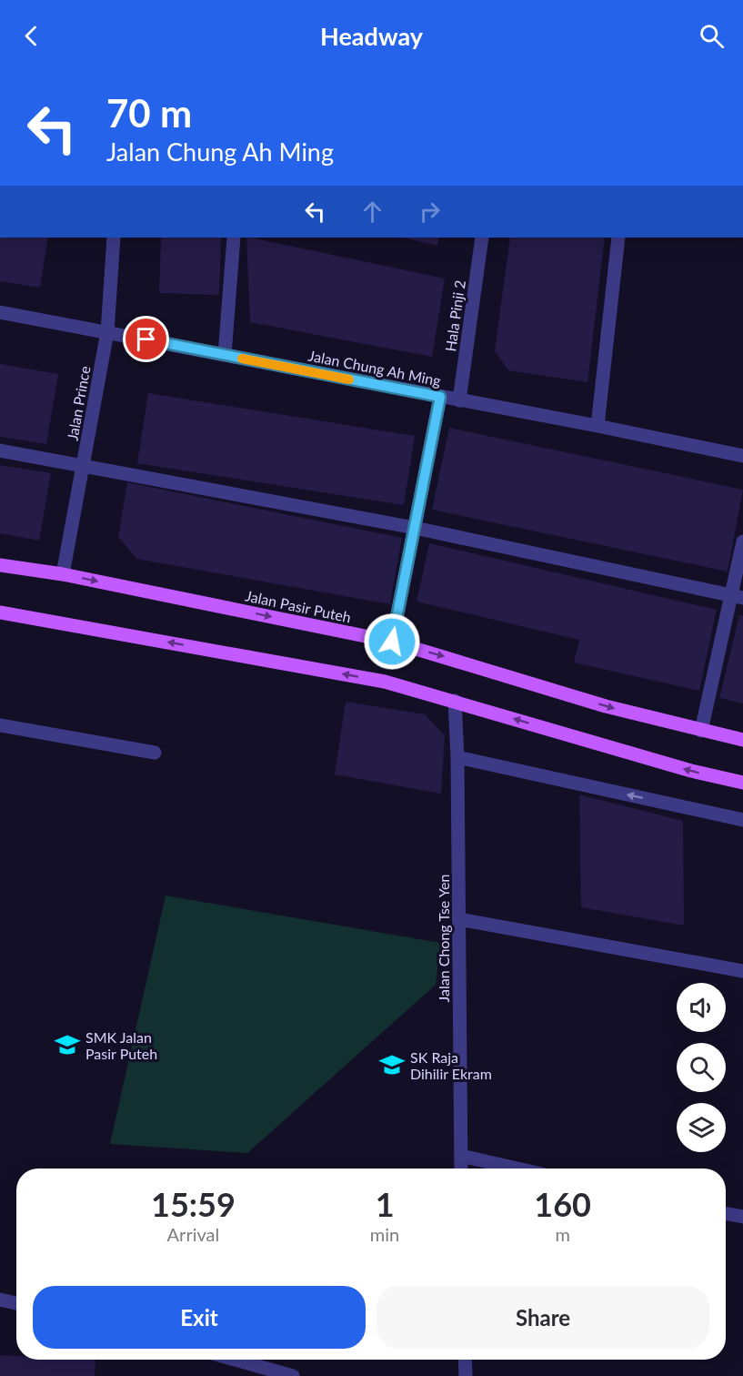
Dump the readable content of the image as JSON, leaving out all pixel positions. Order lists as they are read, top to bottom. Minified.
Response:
{"streets":{"main road":["Jalan Pasir Puteh"],"street":["Hala Pinji 2","Jalan Chung Ah Ming","Jalan Prince","Jalan Chong Tse Yen"]},"crossings":[["Hala Pinji 2","Jalan Chung Ah Ming"],["Jalan Chung Ah Ming","Jalan Prince"],["Jalan Prince","Jalan Pasir Puteh"]],"places":{"school or university":["SMK Jalan Pasir Puteh","SK Raja Dihilir Ekram"]},"page":{"header":"Headway","turn":["70 m","Jalan Chung Ah Ming"],"eta":["15:59","Arrival","1","min","160","m"],"buttons":["Exit","Share"]}}
